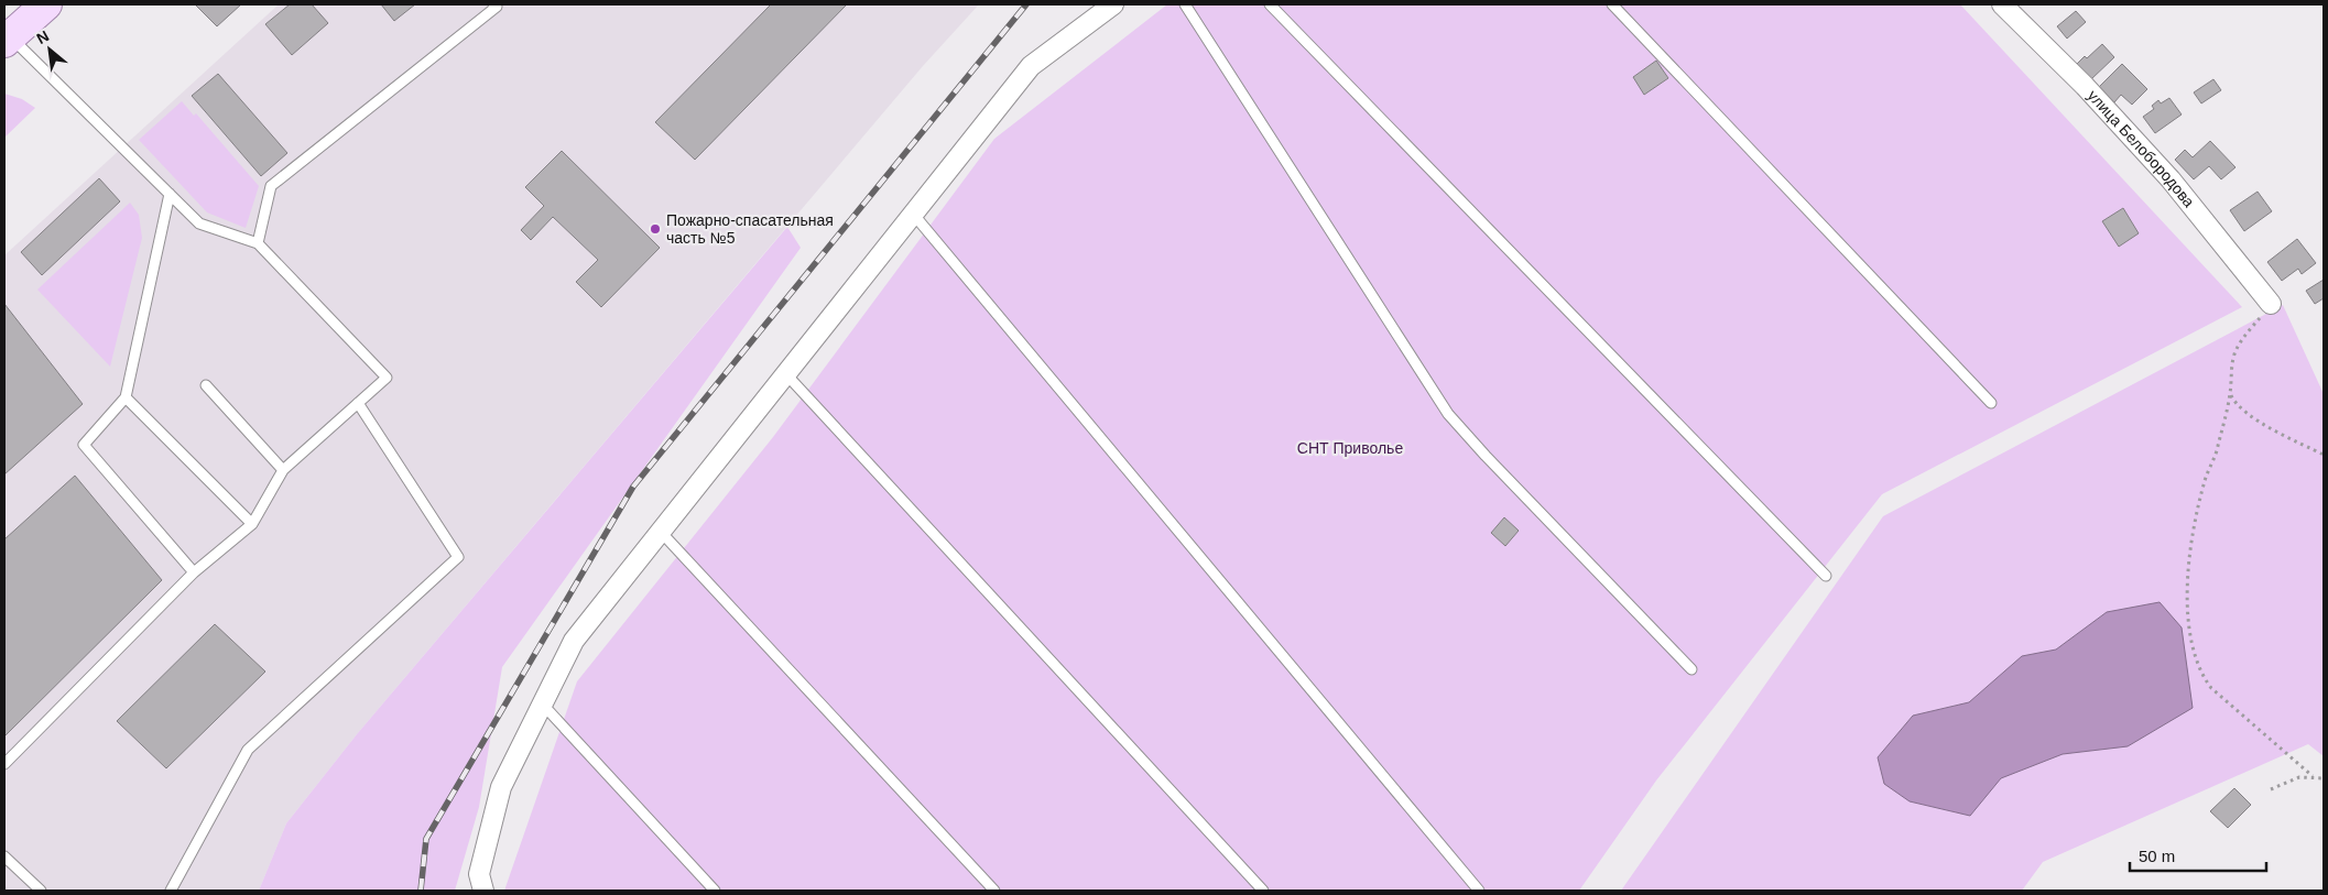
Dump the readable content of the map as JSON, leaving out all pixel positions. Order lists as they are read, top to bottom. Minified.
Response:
{"streets":{"street":["улица Белобородова"]},"parks":["СНТ Приволье"],"places":["Пожарно-спасательная часть №5"],"scale_bar":"50 m","north":"top left"}
